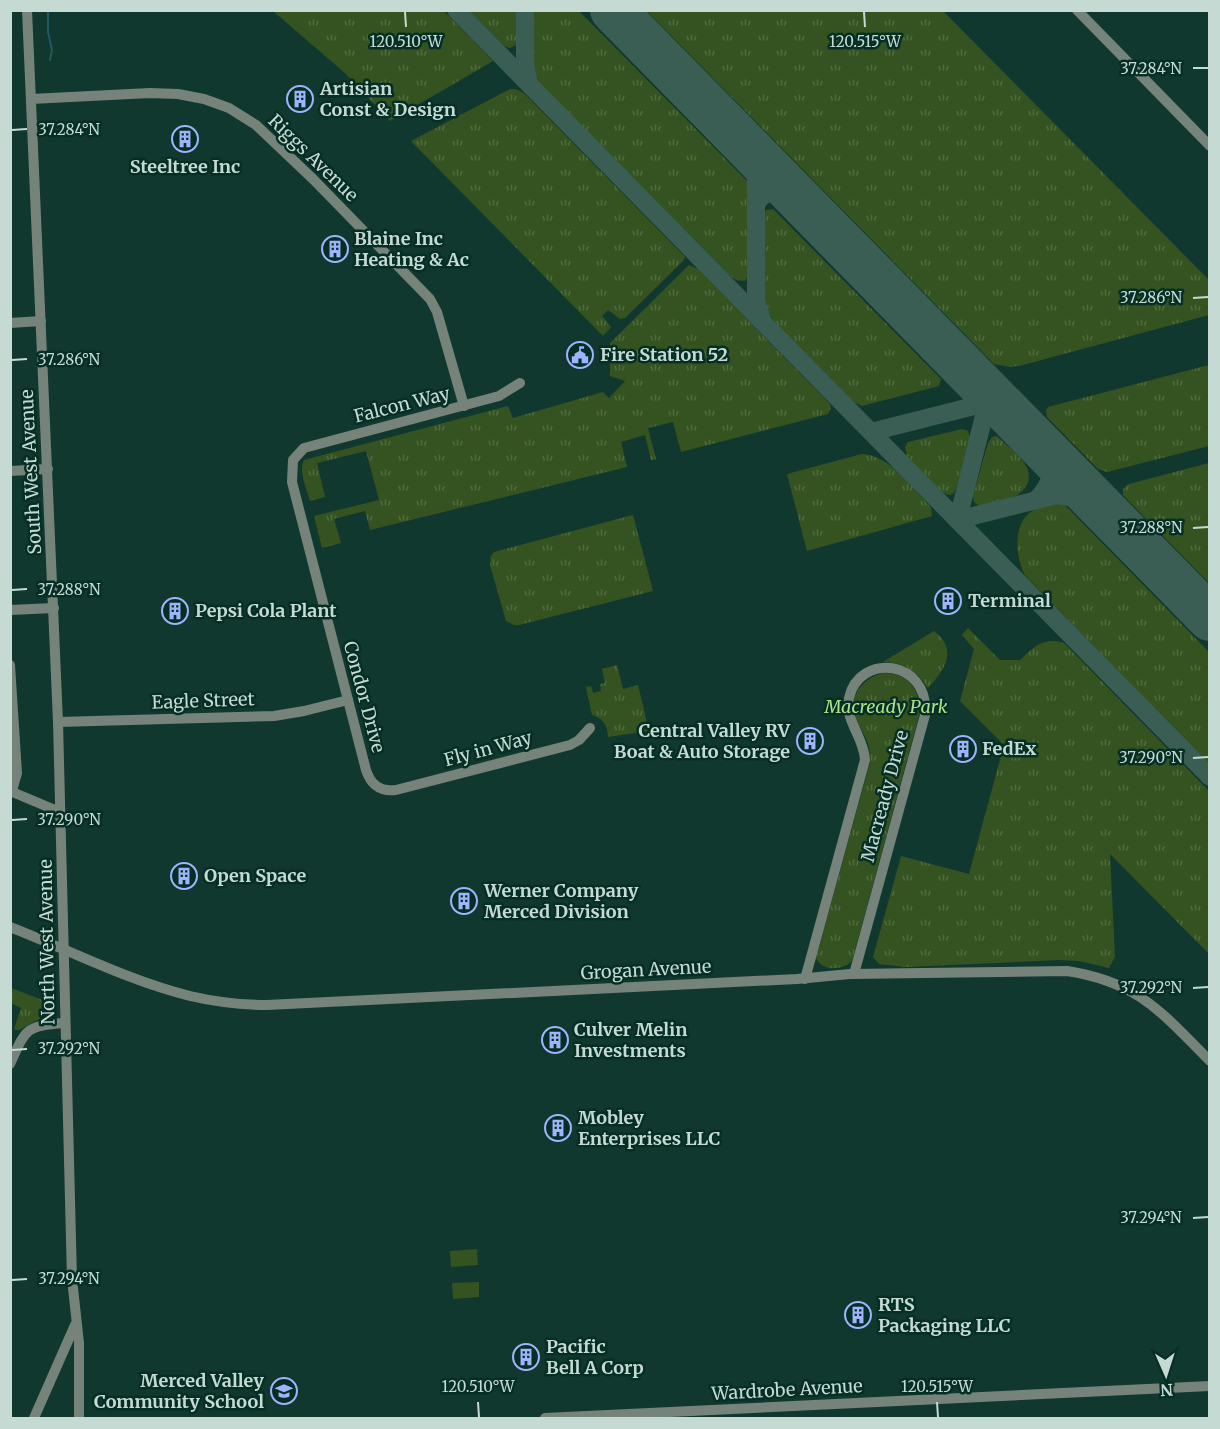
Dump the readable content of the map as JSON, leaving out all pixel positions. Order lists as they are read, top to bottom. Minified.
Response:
{"streets":{"street":["Riggs Avenue","Falcon Way","South West Avenue","Condor Drive","Eagle Street","Fly in Way","Macready Drive","North West Avenue","Grogan Avenue","Wardrobe Avenue"]},"crossings":[["Riggs Avenue","Falcon Way"],["Riggs Avenue","South West Avenue"],["Falcon Way","Condor Drive"],["South West Avenue","North West Avenue"],["Condor Drive","Eagle Street"],["Condor Drive","Fly in Way"],["Eagle Street","North West Avenue"],["Macready Drive","Grogan Avenue"],["North West Avenue","Grogan Avenue"]],"parks":["Macready Park"],"places":{"building":["Artisian Const & Design","Steeltree Inc","Blaine Inc Heating & Ac","Terminal","Pepsi Cola Plant","Central Valley RV Boat & Auto Storage","FedEx","Open Space","Werner Company Merced Division","Culver Melin Investments","Mobley Enterprises LLC","RTS Packaging LLC","Pacific Bell A Corp"],"public building":["Fire Station 52"],"school or university":["Merced Valley Community School"]},"north":"bottom","coordinates":["120.510°W","120.515°W","37.284°N","37.286°N","37.288°N","37.290°N","37.292°N","37.294°N"]}
